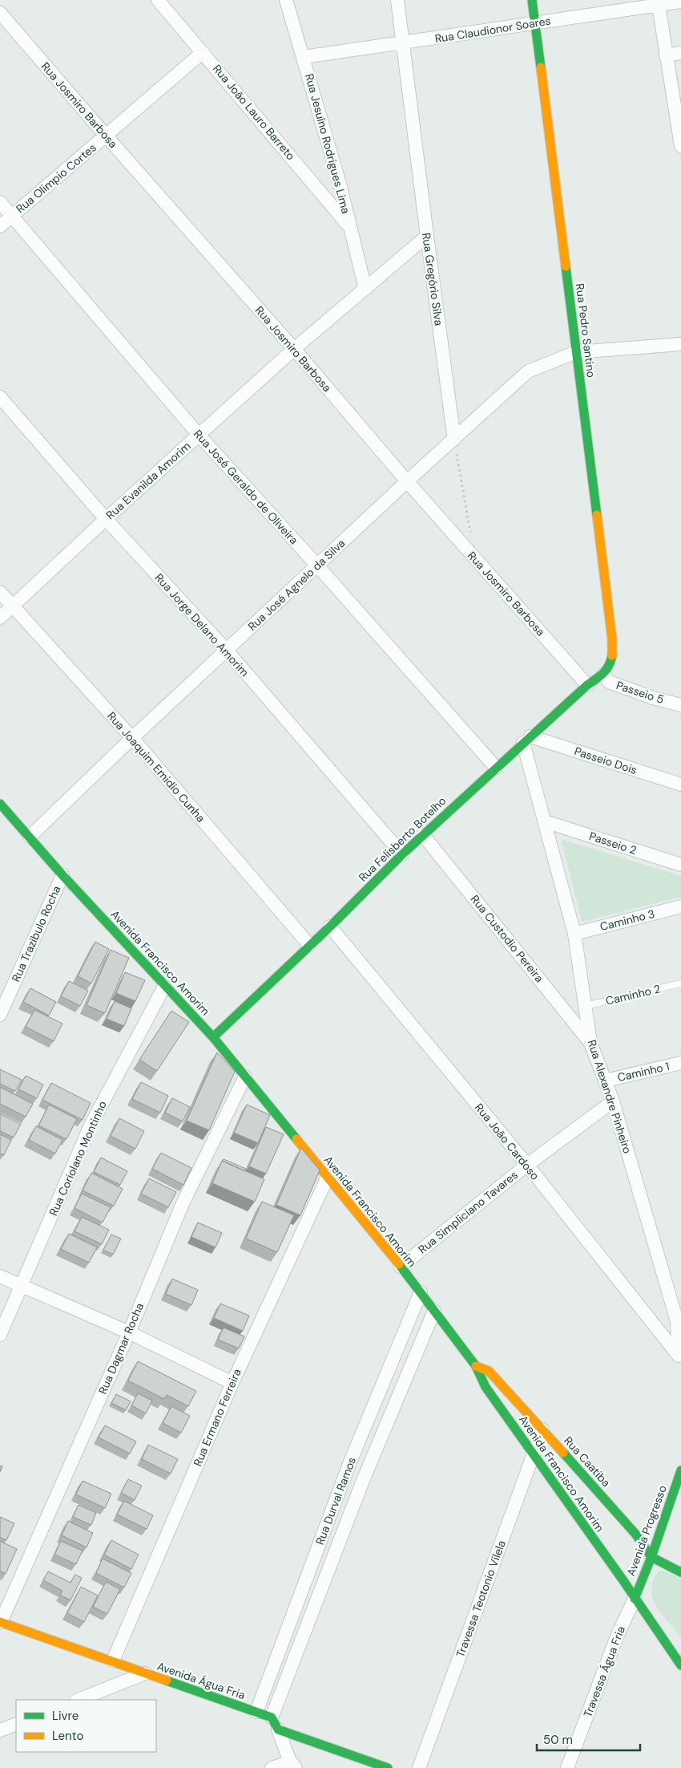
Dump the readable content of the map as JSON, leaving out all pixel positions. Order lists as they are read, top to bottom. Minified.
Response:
{"streets":{"street":["Rua Claudionor Soares","Rua Josmiro Barbosa","Rua João Lauro Barreto","Rua Jesuíno Rodrigues Lima","Rua Olimpio Cortes","Rua Gregório Silva","Rua Pedro Santino","Rua Evanilda Amorim","Rua José Geraldo de Oliveira","Rua José Agnelo da Silva","Rua Jorge Delano Amorim","Passeio 5","Passeio Dois","Rua Joaquim Emidio Cunha","Rua Felisberto Botelho","Passeio 2","Caminho 3","Rua Trazibulo Rocha","Rua Custodio Pereira","Avenida Francisco Amorim","Caminho 1","Rua Alexandre Pinheiro","Rua João Cardoso","Rua Coriolano Montinho","Rua Simpliciano Tavares","Rua Dagmar Rocha","Rua Ermano Ferreira","Rua Caatiba","Rua Durval Ramos","Avenida Progresso","Travessa Teotonio Vilela","Travessa Água Fria","Avenida Água Fria"],"lane":["Caminho 2"]},"crossings":[["Rua Claudionor Soares","Rua Jesuíno Rodrigues Lima"],["Rua Claudionor Soares","Rua Gregório Silva"],["Rua Claudionor Soares","Rua Pedro Santino"],["Rua Josmiro Barbosa","Rua Olimpio Cortes"],["Rua Josmiro Barbosa","Rua Evanilda Amorim"],["Rua Josmiro Barbosa","Rua José Agnelo da Silva"],["Rua Josmiro Barbosa","Rua Felisberto Botelho"],["Rua João Lauro Barreto","Rua Jesuíno Rodrigues Lima"],["Rua João Lauro Barreto","Rua Olimpio Cortes"],["Rua Jesuíno Rodrigues Lima","Rua Evanilda Amorim"],["Rua Olimpio Cortes","Rua José Geraldo de Oliveira"],["Rua Gregório Silva","Rua Evanilda Amorim"],["Rua Gregório Silva","Rua José Agnelo da Silva"],["Rua Pedro Santino","Rua José Agnelo da Silva"],["Rua Pedro Santino","Rua Felisberto Botelho"],["Rua Evanilda Amorim","Rua José Geraldo de Oliveira"],["Rua Evanilda Amorim","Rua Jorge Delano Amorim"],["Rua Evanilda Amorim","Rua Joaquim Emidio Cunha"],["Rua José Geraldo de Oliveira","Rua José Agnelo da Silva"],["Rua José Geraldo de Oliveira","Rua Felisberto Botelho"],["Rua José Agnelo da Silva","Rua Jorge Delano Amorim"],["Rua José Agnelo da Silva","Rua Joaquim Emidio Cunha"],["Rua José Agnelo da Silva","Avenida Francisco Amorim"],["Rua Jorge Delano Amorim","Rua Felisberto Botelho"],["Passeio 5","Rua Felisberto Botelho"],["Passeio Dois","Rua Felisberto Botelho"],["Passeio Dois","Rua Alexandre Pinheiro"],["Rua Joaquim Emidio Cunha","Rua Felisberto Botelho"],["Rua Felisberto Botelho","Rua Custodio Pereira"],["Rua Felisberto Botelho","Avenida Francisco Amorim"],["Rua Felisberto Botelho","Rua Alexandre Pinheiro"],["Rua Felisberto Botelho","Rua João Cardoso"],["Passeio 2","Rua Alexandre Pinheiro"],["Caminho 3","Rua Alexandre Pinheiro"],["Rua Trazibulo Rocha","Avenida Francisco Amorim"],["Rua Custodio Pereira","Rua Alexandre Pinheiro"],["Avenida Francisco Amorim","Rua Coriolano Montinho"],["Avenida Francisco Amorim","Rua Simpliciano Tavares"],["Avenida Francisco Amorim","Rua Dagmar Rocha"],["Avenida Francisco Amorim","Rua Ermano Ferreira"],["Avenida Francisco Amorim","Rua Caatiba"],["Avenida Francisco Amorim","Rua Durval Ramos"],["Avenida Francisco Amorim","Avenida Progresso"],["Avenida Francisco Amorim","Travessa Teotonio Vilela"],["Avenida Francisco Amorim","Travessa Água Fria"],["Caminho 2","Rua Alexandre Pinheiro"],["Caminho 1","Rua Alexandre Pinheiro"],["Rua Alexandre Pinheiro","Rua João Cardoso"],["Rua Alexandre Pinheiro","Rua Simpliciano Tavares"],["Rua João Cardoso","Rua Simpliciano Tavares"],["Rua Dagmar Rocha","Avenida Água Fria"],["Rua Ermano Ferreira","Avenida Água Fria"],["Rua Caatiba","Avenida Progresso"],["Rua Caatiba","Travessa Teotonio Vilela"],["Rua Durval Ramos","Avenida Água Fria"],["Avenida Progresso","Travessa Água Fria"]],"legend":["Livre","Lento"],"scale_bar":"50 m"}
